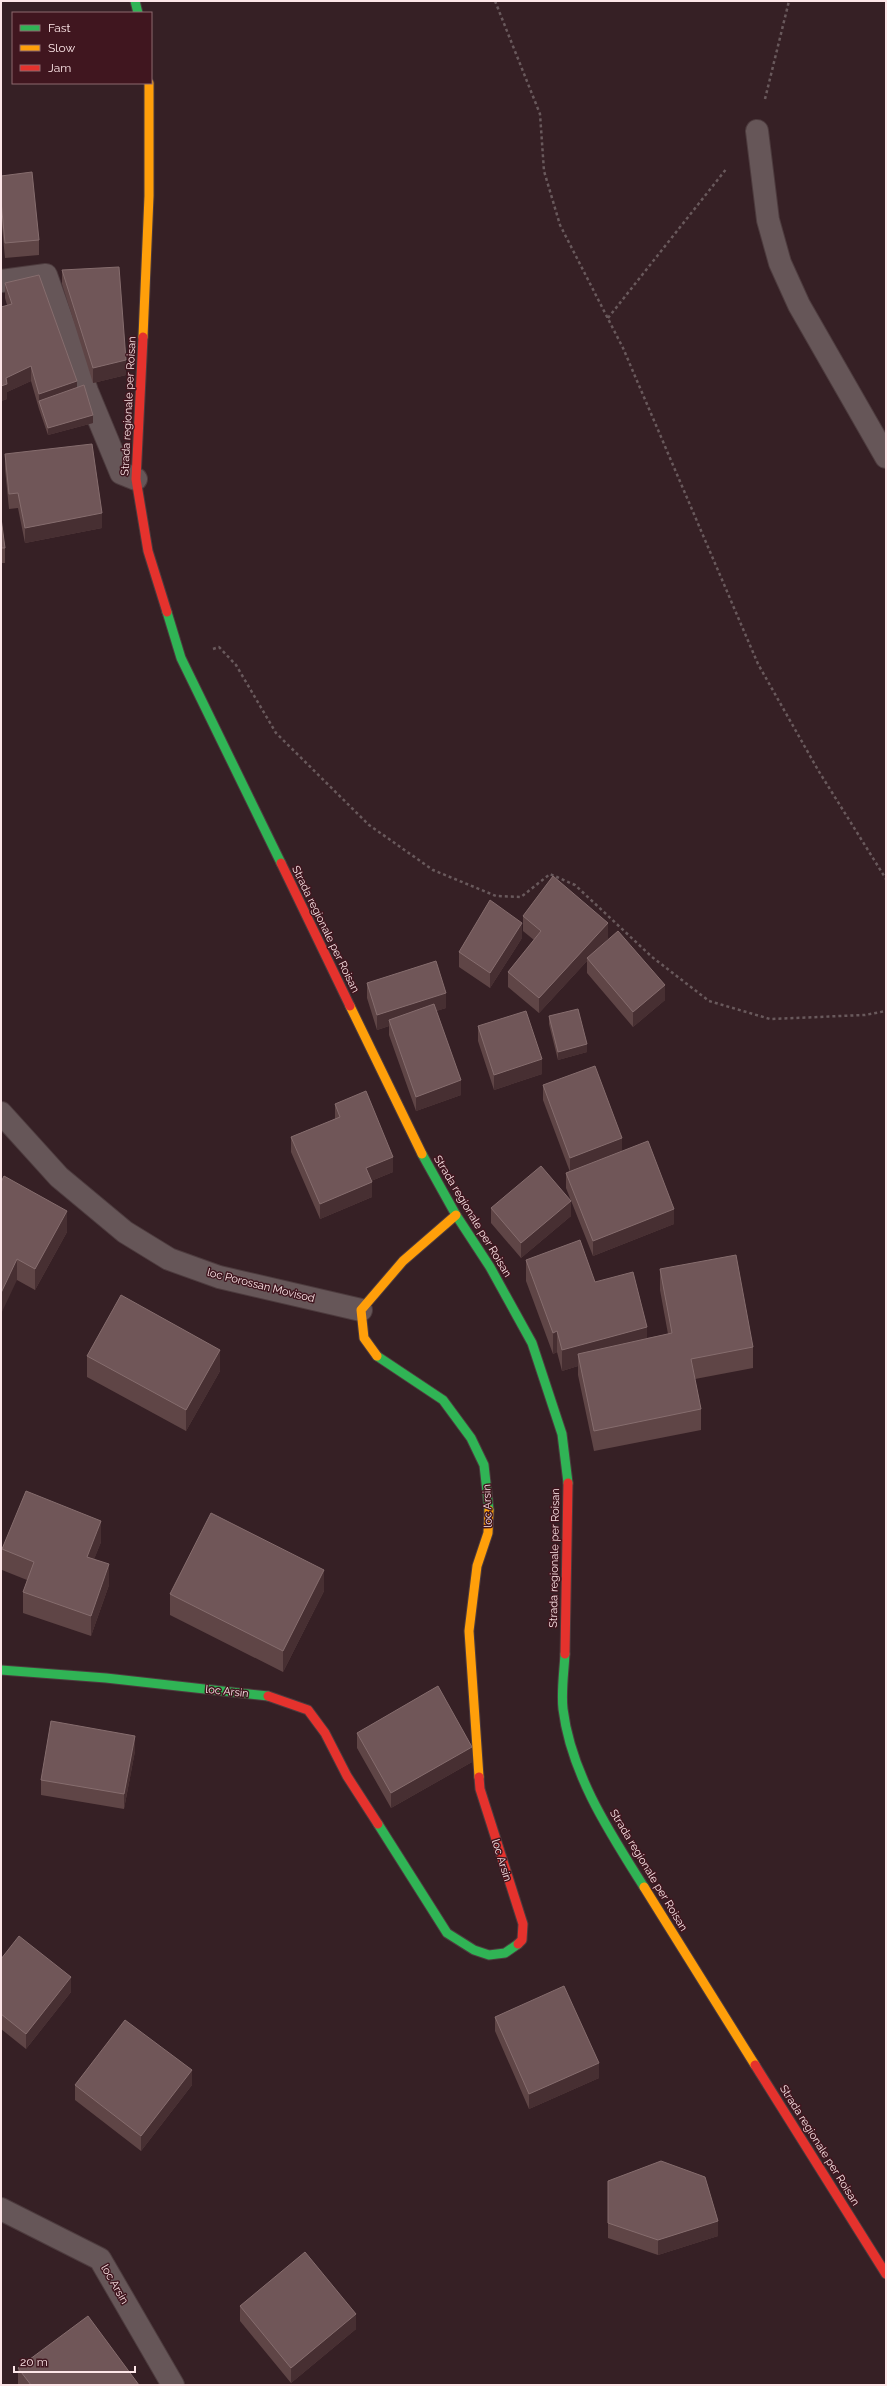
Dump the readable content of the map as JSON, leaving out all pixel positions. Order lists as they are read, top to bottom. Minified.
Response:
{"streets":{"main road":["Strada regionale per Roisan","loc Arsin"],"street":["loc Porossan Movisod"]},"crossings":[["loc Porossan Movisod","loc Arsin"]],"legend":["Fast","Slow","Jam"],"scale_bar":"20 m"}
